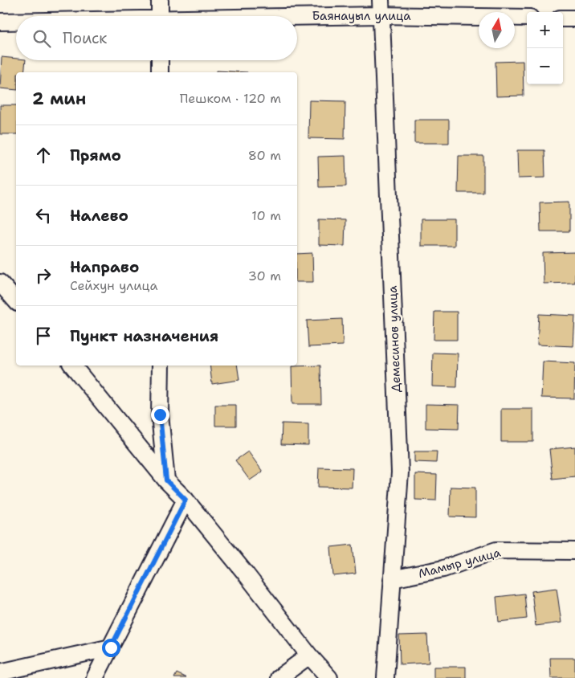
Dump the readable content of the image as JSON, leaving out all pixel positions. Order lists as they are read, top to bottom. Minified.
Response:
{"streets":{"street":["Баянауыл улица","Демесинов улица","Мамыр улица"]},"crossings":[["Баянауыл улица","Демесинов улица"],["Демесинов улица","Мамыр улица"]],"north":"top","page":{"map_buttons":["+","−"],"search":"Поиск","heading":["2 мин","Пешком · 120 m"],"list":[["Прямо","80 m"],["Налево","10 m"],["Направо","Сейхун улица","30 m"],"Пункт назначения"]}}
